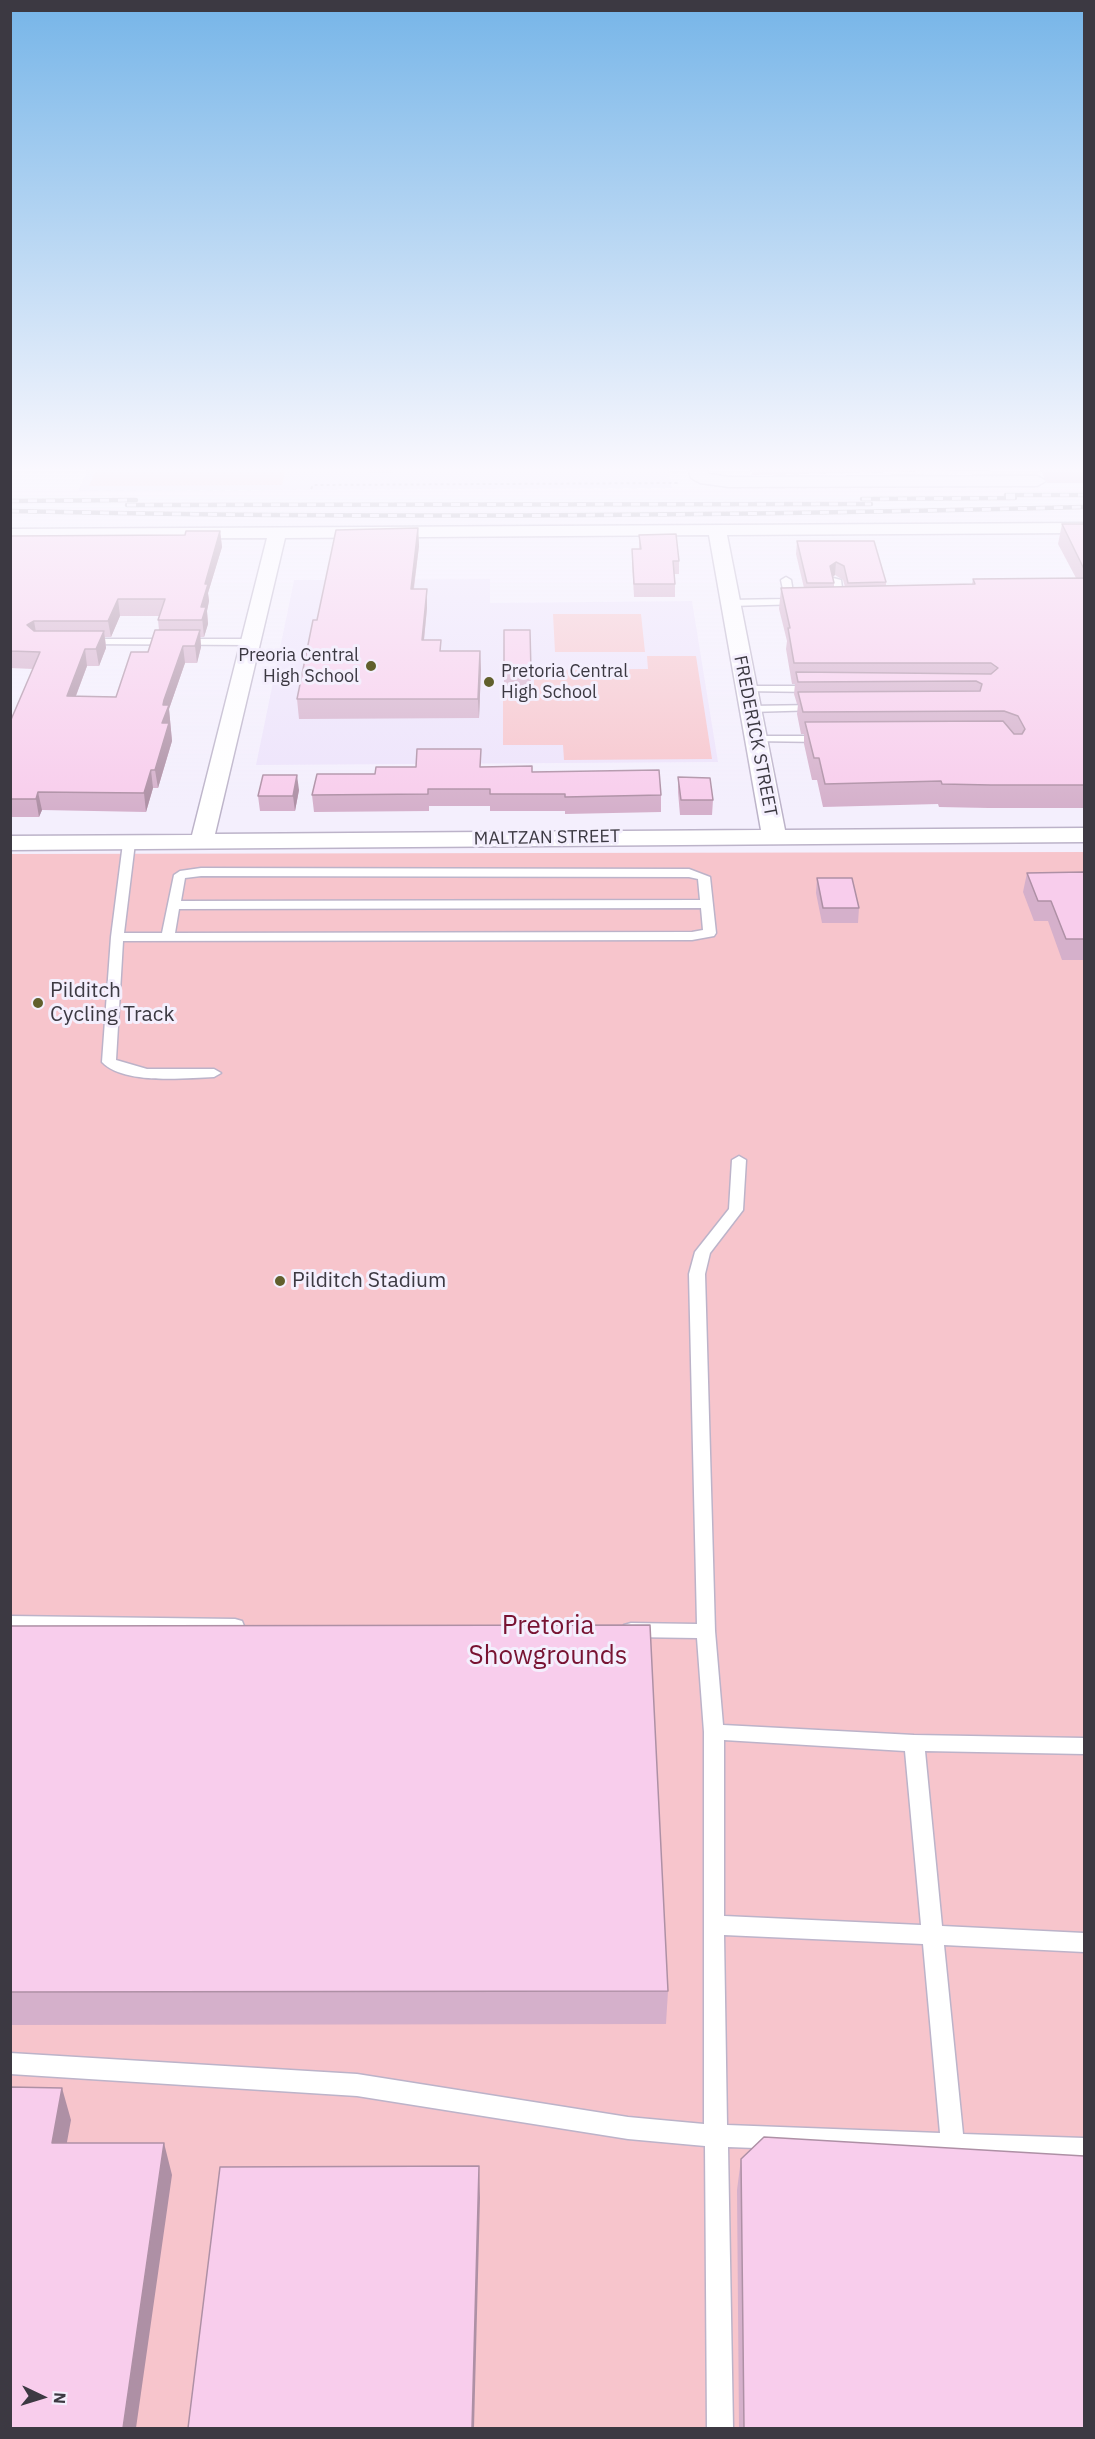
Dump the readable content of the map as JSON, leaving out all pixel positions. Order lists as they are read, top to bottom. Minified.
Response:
{"streets":{"street":["FREDERICK STREET","MALTZAN STREET"]},"crossings":[["FREDERICK STREET","MALTZAN STREET"]],"parks":["Pretoria Showgrounds"],"places":["Preoria Central High School","Pretoria Central High School","Pilditch Cycling Track","Pilditch Stadium"],"north":"right"}
